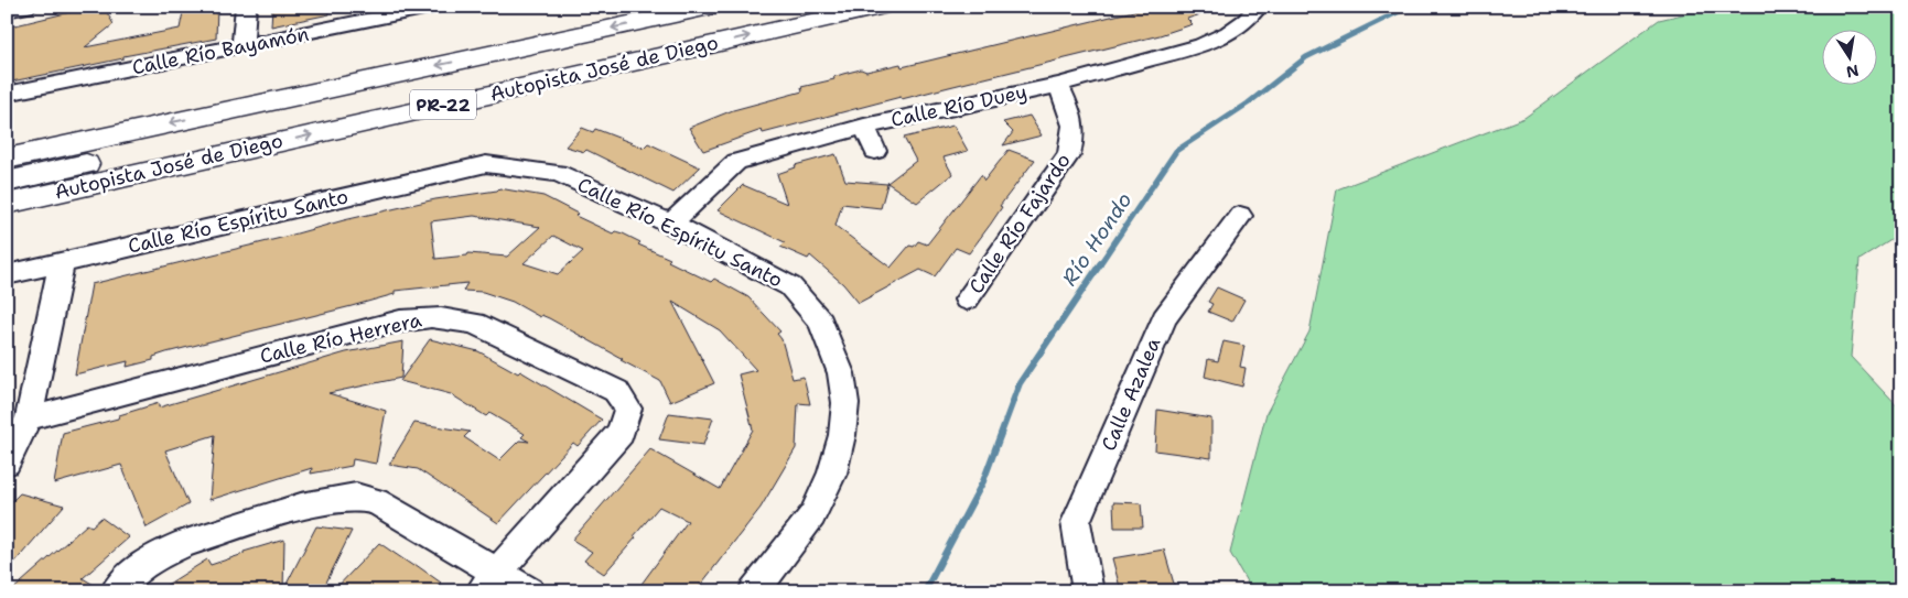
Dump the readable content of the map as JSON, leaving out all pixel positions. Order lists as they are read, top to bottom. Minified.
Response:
{"streets":{"highway":["Autopista José de Diego","PR-22"],"street":["Calle Río Bayamón","Calle Río Duey","Calle Río Espíritu Santo","Calle Río Fajardo","Calle Río Herrera","Calle Azalea"]},"crossings":[["Calle Río Duey","Calle Río Espíritu Santo"],["Calle Río Duey","Calle Río Fajardo"]],"water":["Río Hondo"],"north":"bottom"}
